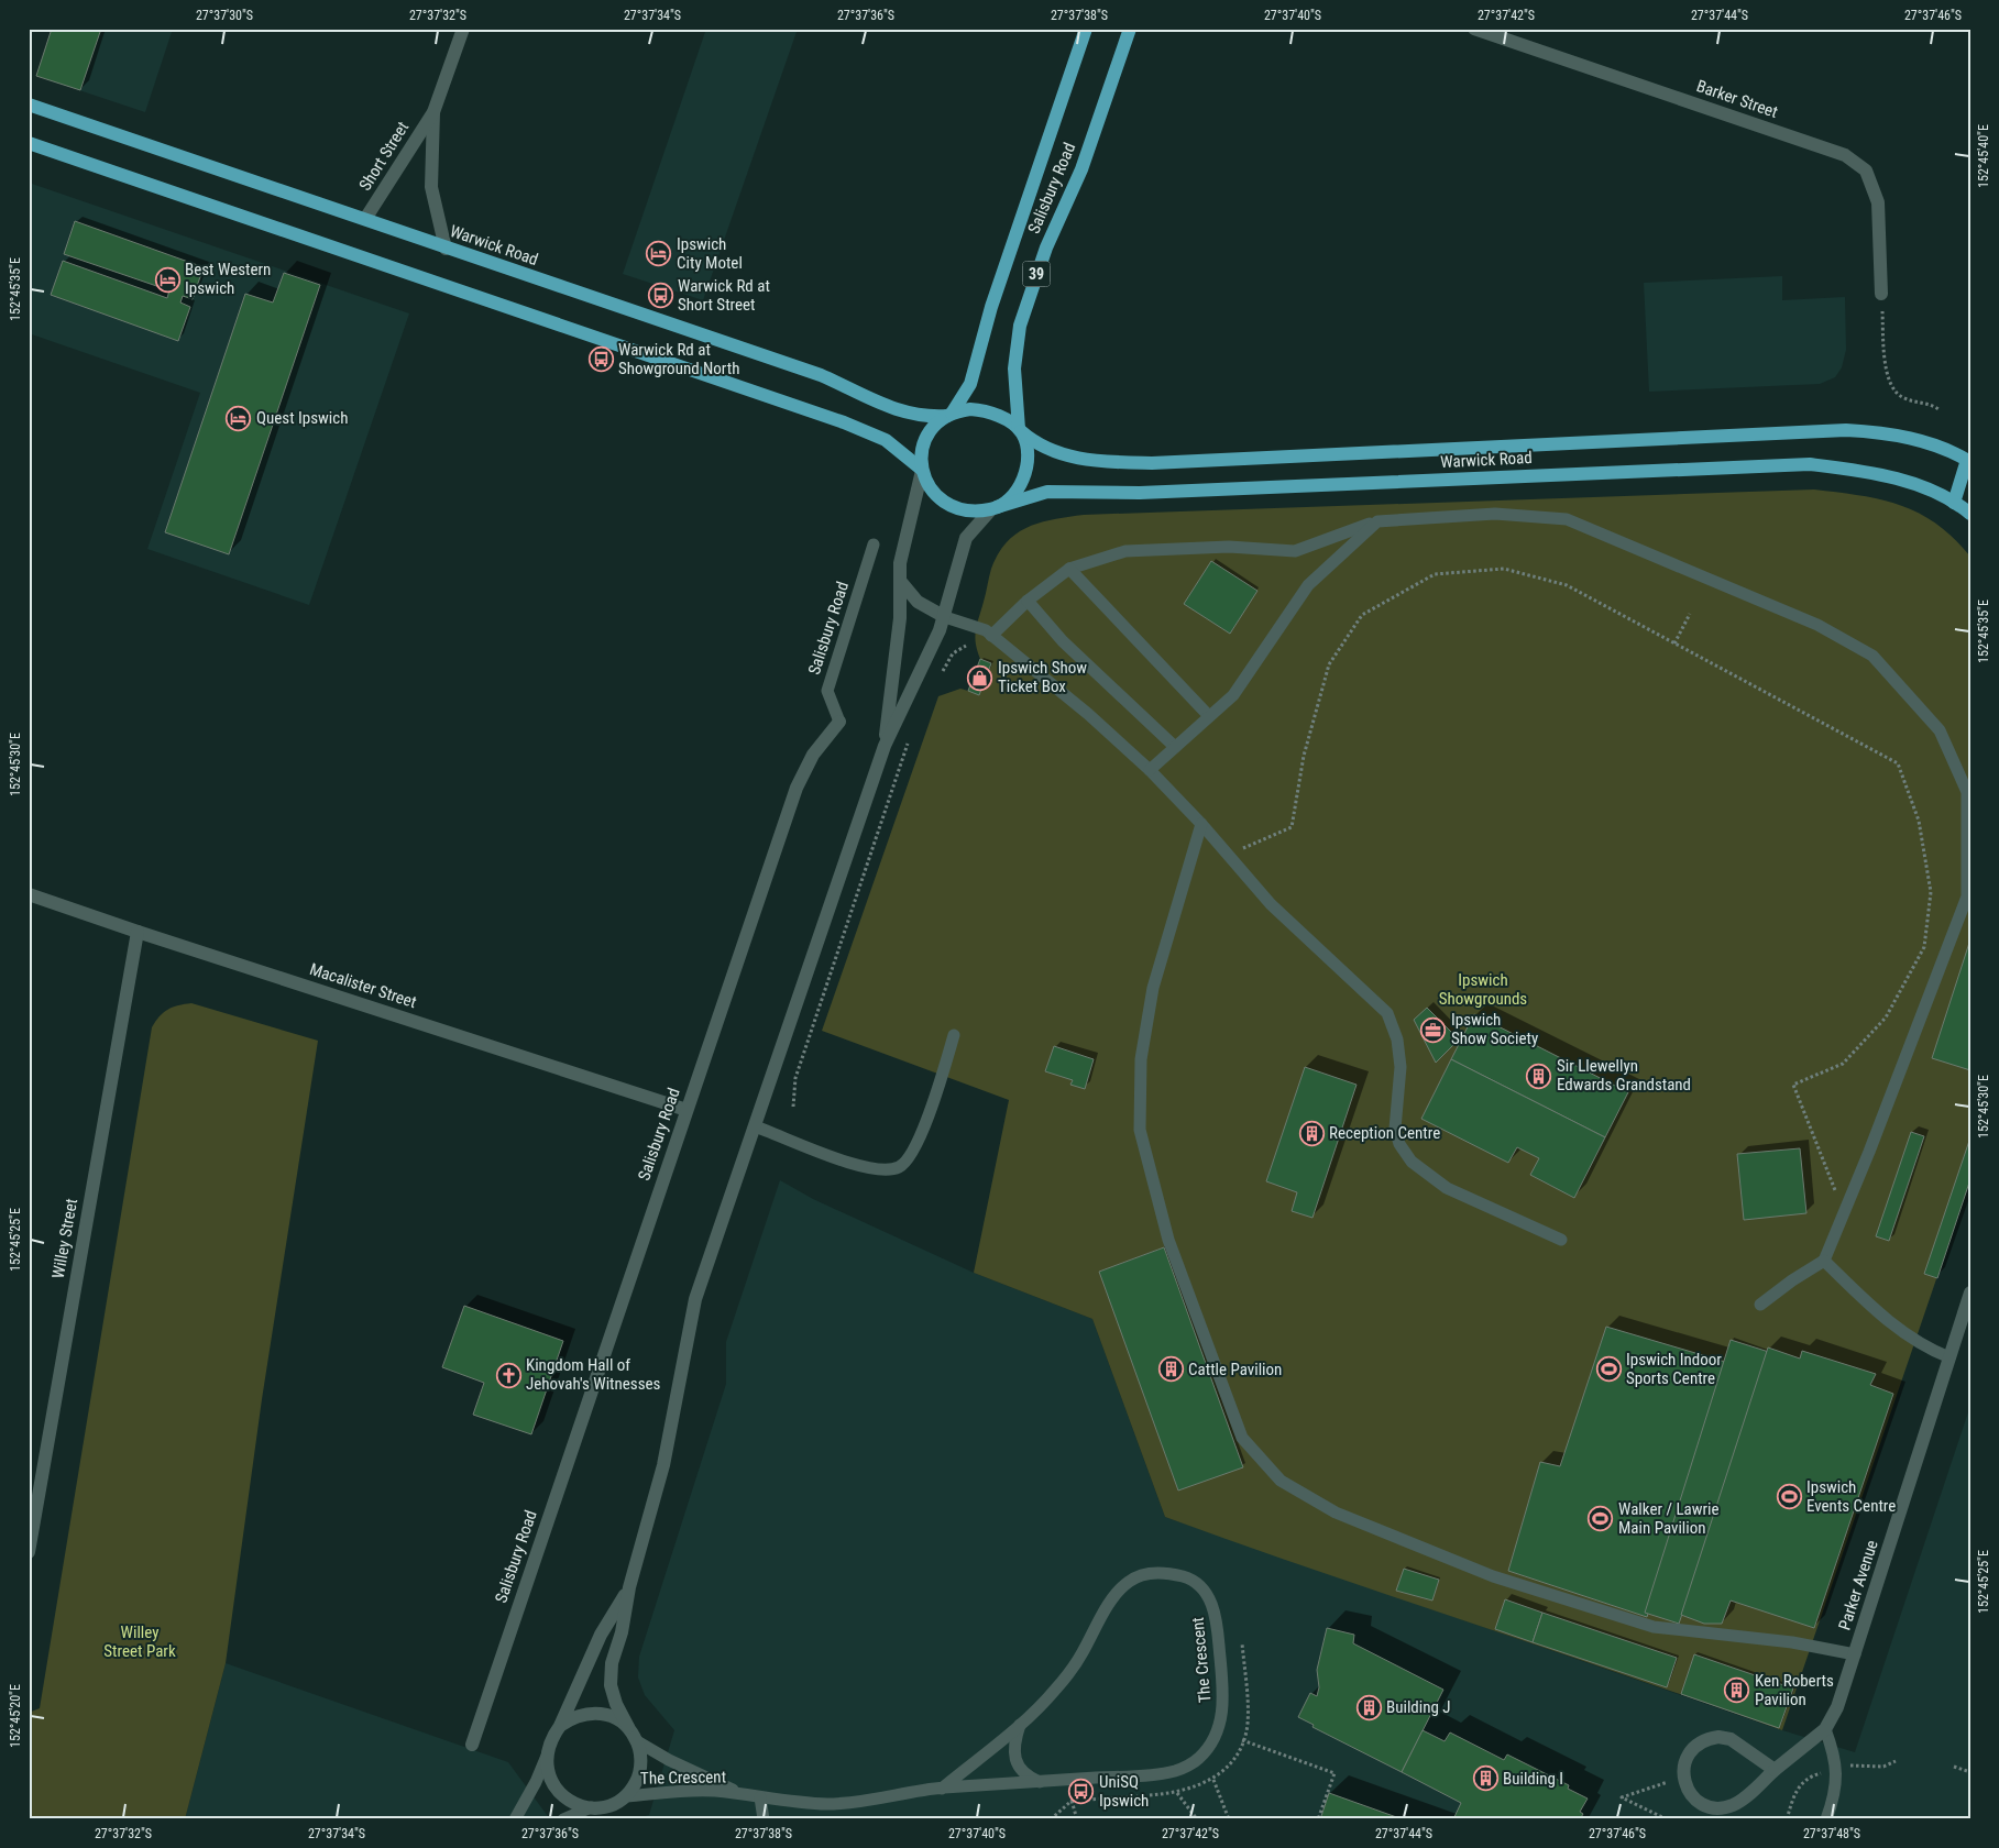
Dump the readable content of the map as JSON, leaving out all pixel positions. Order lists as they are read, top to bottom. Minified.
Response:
{"streets":{"main road":["Salisbury Road","Warwick Road","39"],"street":["Barker Street","Short Street","Macalister Street","Willey Street","Parker Avenue"],"lane":["The Crescent"]},"crossings":[["Short Street","Warwick Road"],["Salisbury Road","Warwick Road"],["Salisbury Road","Macalister Street"],["Macalister Street","Willey Street"]],"parks":["Ipswich Showgrounds","Willey Street Park"],"places":{"hotel":["Ipswich City Motel","Best Western Ipswich","Quest Ipswich"],"bus stop":["Warwick Rd at Short Street","Warwick Rd at Showground North","UniSQ Ipswich"],"shop":["Ipswich Show Ticket Box"],"office":["Ipswich Show Society"],"building":["Sir Llewellyn Edwards Grandstand","Reception Centre","Cattle Pavilion","Ken Roberts Pavilion","Building J","Building I"],"sports":["Ipswich Indoor Sports Centre","Ipswich Events Centre","Walker / Lawrie Main Pavilion"],"church":["Kingdom Hall of Jehovah's Witnesses"]},"coordinates":["27°37'30\"S","27°37'32\"S","27°37'34\"S","27°37'36\"S","27°37'38\"S","27°37'40\"S","27°37'42\"S","27°37'44\"S","27°37'46\"S","152°45'40\"E","152°45'35\"E","152°45'30\"E","152°45'25\"E","152°45'20\"E","27°37'48\"S"]}
